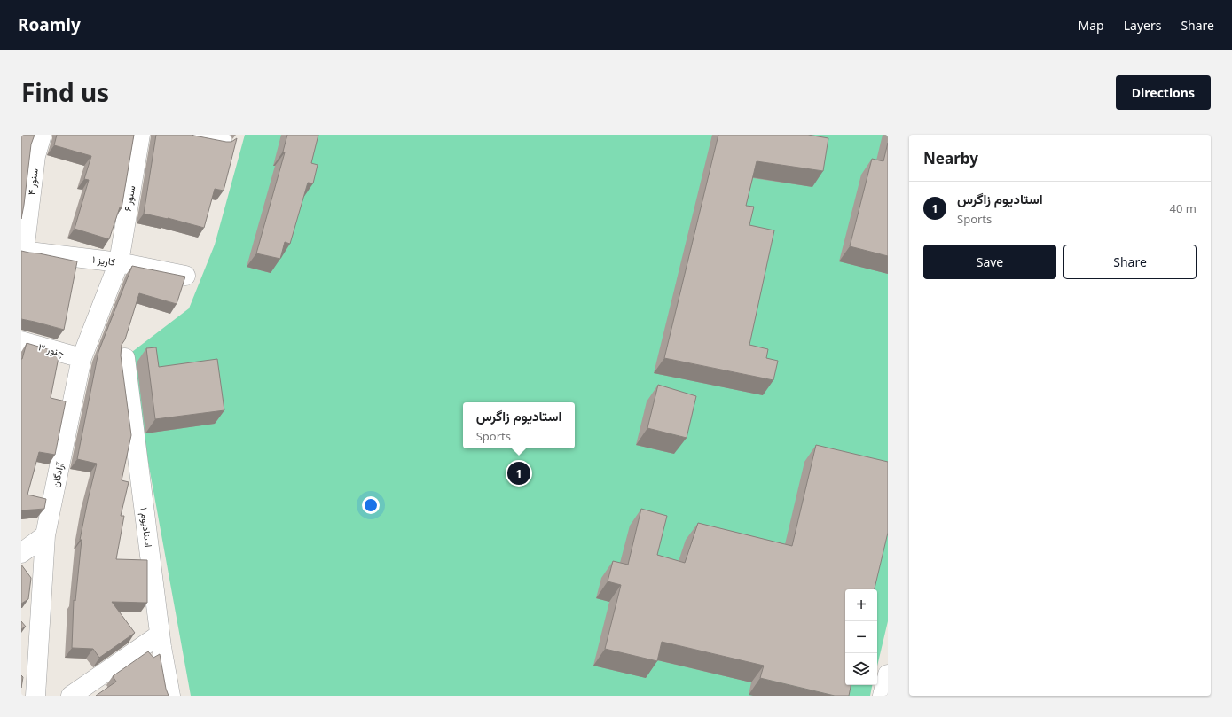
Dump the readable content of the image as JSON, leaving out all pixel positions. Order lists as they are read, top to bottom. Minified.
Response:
{"streets":{"street":["سنور ۴","سنور ۶","کاریز ۱","چنور ۳","آزادگان","استادیوم ۱"]},"crossings":[["سنور ۴","کاریز ۱"],["سنور ۶","کاریز ۱"],["سنور ۶","آزادگان"],["کاریز ۱","آزادگان"],["چنور ۳","آزادگان"]],"page":{"header":"Roamly","nav":["Map","Layers","Share"],"title":"Find us","buttons":["Directions",["Save","Share"]],"heading":"Nearby","list":[{"mark":"1","name":"استادیوم زاگرس","note":"Sports","value":"40 m"}],"popup":["استادیوم زاگرس","Sports"],"pins":"1","map_buttons":["+","−"]}}
